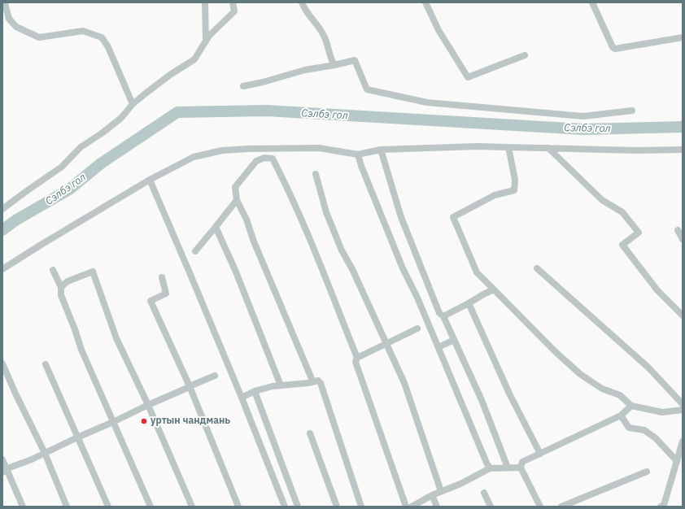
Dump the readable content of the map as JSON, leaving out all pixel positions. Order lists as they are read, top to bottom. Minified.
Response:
{"water":["Сэлбэ гол"],"places":["уртын чандмань"]}
